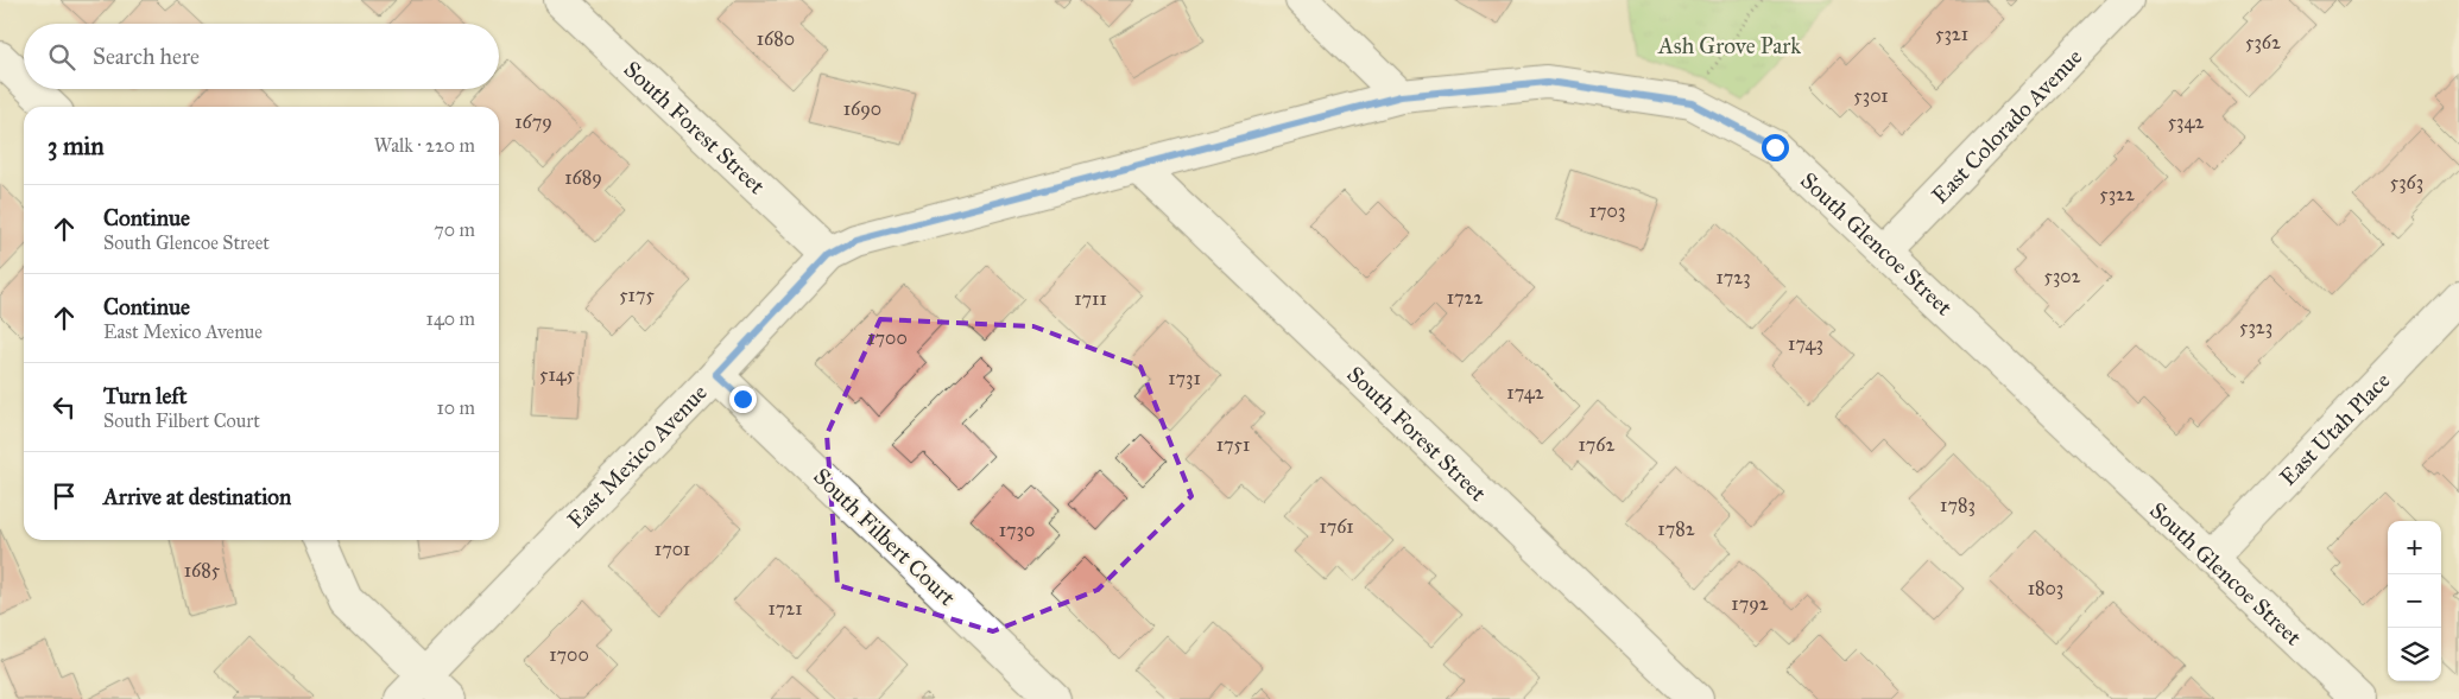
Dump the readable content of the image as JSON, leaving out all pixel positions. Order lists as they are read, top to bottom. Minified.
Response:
{"streets":{"street":["East Colorado Avenue","South Forest Street","South Glencoe Street","East Utah Place","East Mexico Avenue","South Filbert Court"]},"crossings":[["East Colorado Avenue","South Glencoe Street"],["South Forest Street","East Mexico Avenue"],["South Glencoe Street","East Utah Place"],["South Glencoe Street","East Mexico Avenue"],["East Mexico Avenue","South Filbert Court"]],"parks":["Ash Grove Park"],"house_numbers":["5321","1680","5362","5301","1690","1679","5342","1689","5363","5322","1703","5302","1723","5175","1722","1711","5323","1700","1743","5145","1731","1742","1751","1762","1783","1761","1782","1730","1701","1685","1803","1792","1721","1700"],"page":{"search":"Search here","heading":["3 min","Walk · 220 m"],"list":[["Continue","South Glencoe Street","70 m"],["Continue","East Mexico Avenue","140 m"],["Turn left","South Filbert Court","10 m"],"Arrive at destination"],"map_buttons":["+","−"]}}
